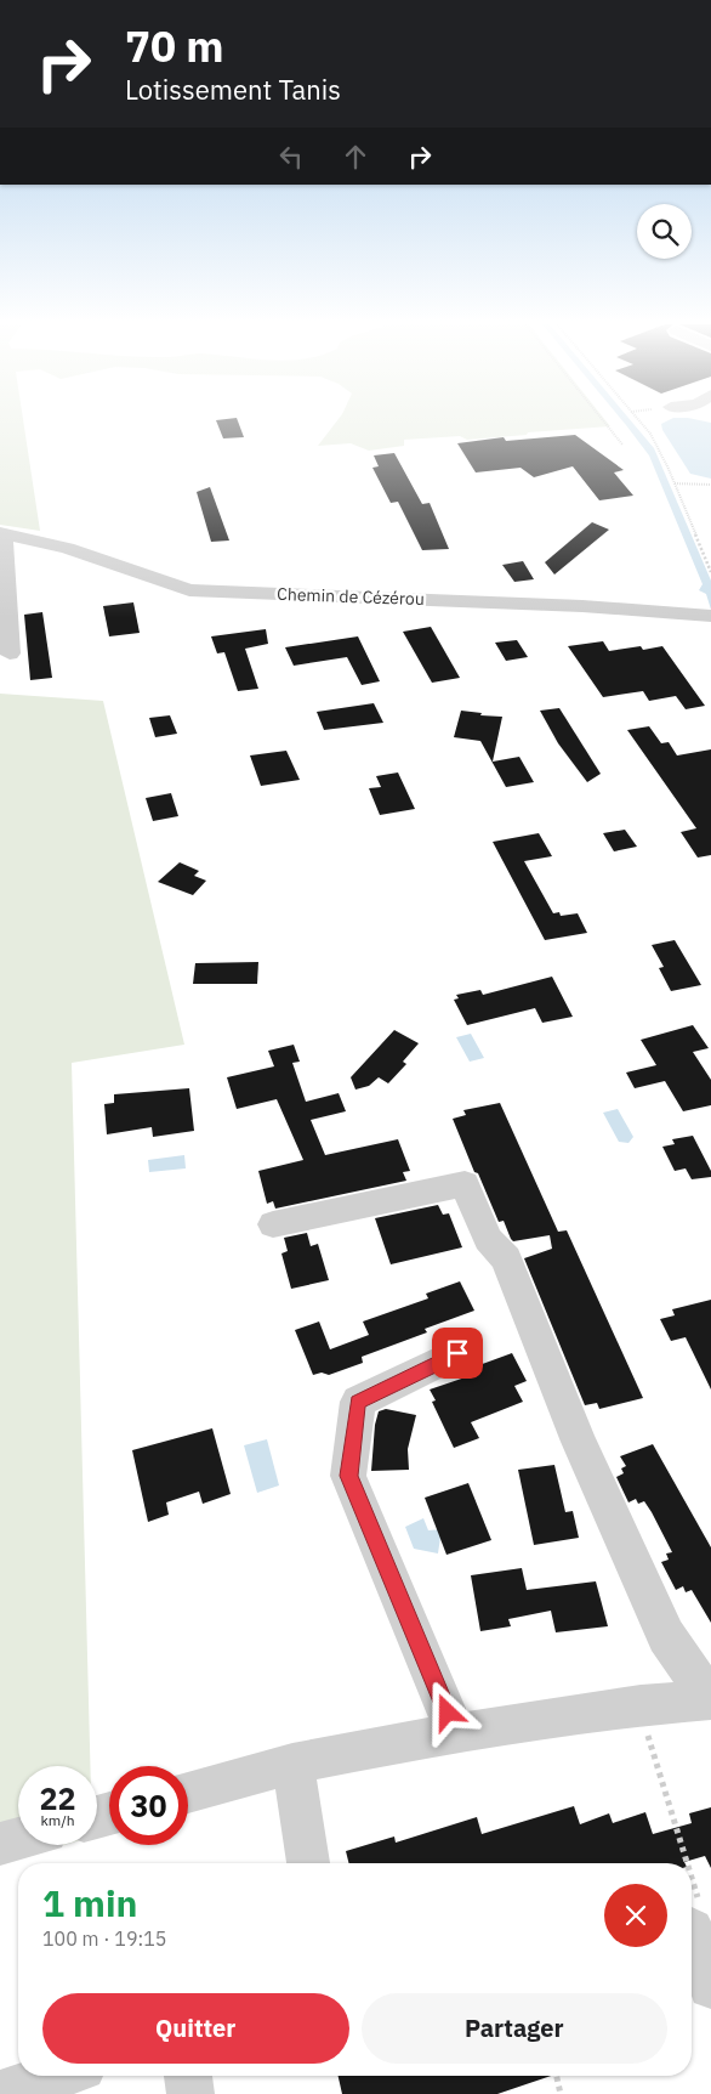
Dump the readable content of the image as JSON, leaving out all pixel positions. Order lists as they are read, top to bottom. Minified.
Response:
{"streets":{"street":["Chemin de Cézérou"]},"page":{"turn":["70 m","Lotissement Tanis"],"speed":"22 km/h","limit":"30","heading":["1 min","100 m · 19:15"],"buttons":["Quitter","Partager"]}}
